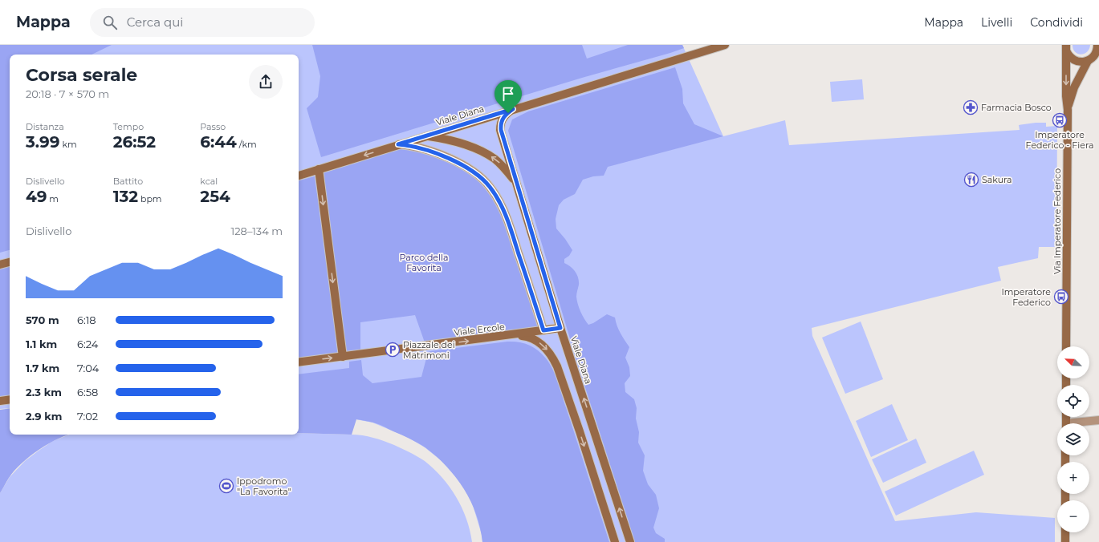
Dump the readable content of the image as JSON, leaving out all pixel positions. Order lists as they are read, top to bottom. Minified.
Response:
{"streets":{"street":["Viale Diana","Via Imperatore Federico","Viale Ercole"]},"crossings":[["Viale Diana","Viale Ercole"]],"one_way":["Viale Ercole"],"parks":["Parco della Favorita"],"places":{"pharmacy":["Farmacia Bosco"],"bus stop":["Imperatore Federico - Fiera","Imperatore Federico"],"restaurant":["Sakura"],"parking":["Piazzale dei Matrimoni"],"sports":["Ippodromo \"La Favorita\""]},"north":"top left","page":{"header":"Mappa","search":"Cerca qui","nav":["Mappa","Livelli","Condividi"],"heading":["Corsa serale","20:18 · 7 × 570 m"],"stats":[["Distanza","3.99 km"],["Tempo","26:52"],["Passo","6:44 /km"],["Dislivello","49 m"],["Battito","132 bpm"],["kcal","254"]],"chart":["Dislivello","128–134 m"],"list":[{"name":"570 m","note":"6:18"},{"name":"1.1 km","note":"6:24"},{"name":"1.7 km","note":"7:04"},{"name":"2.3 km","note":"6:58"},{"name":"2.9 km","note":"7:02"}],"map_buttons":["+","−"]}}
